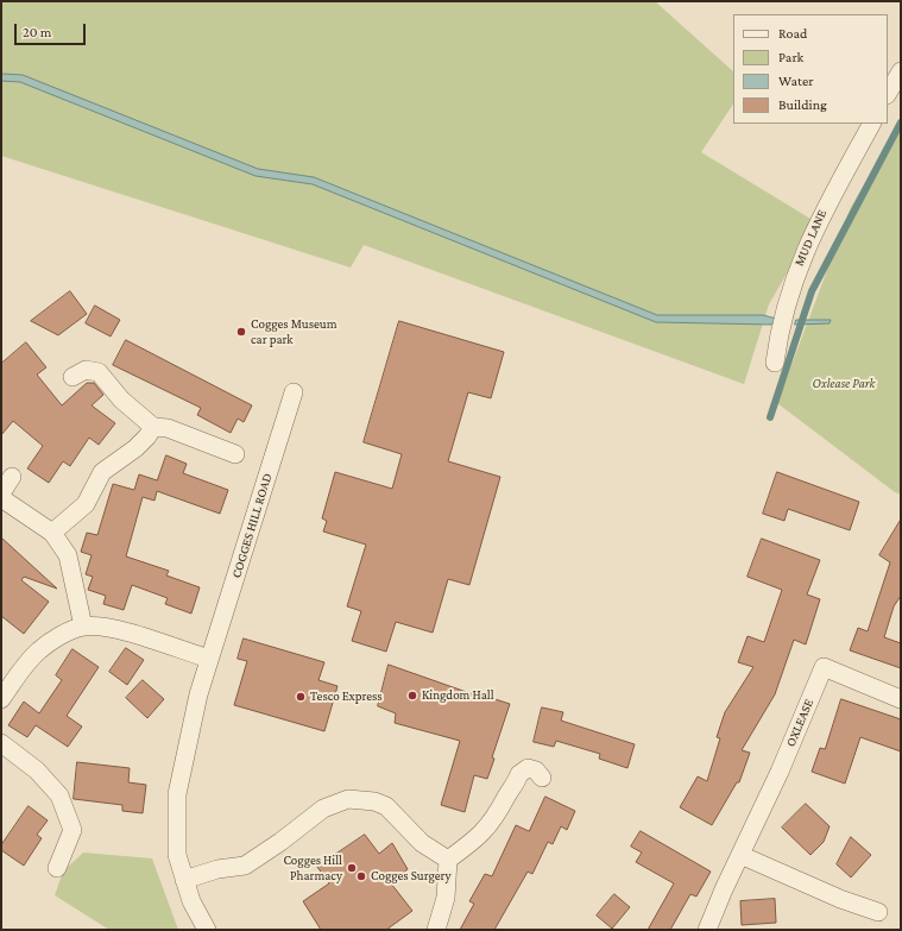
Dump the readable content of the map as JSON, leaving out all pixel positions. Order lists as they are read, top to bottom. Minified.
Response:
{"streets":{"street":["MUD LANE","COGGES HILL ROAD","OXLEASE"]},"parks":["Oxlease Park"],"places":["Cogges Museum car park","Kingdom Hall","Tesco Express","Cogges Hill Pharmacy","Cogges Surgery"],"legend":["Road","Park","Water","Building"],"scale_bar":"20 m"}
